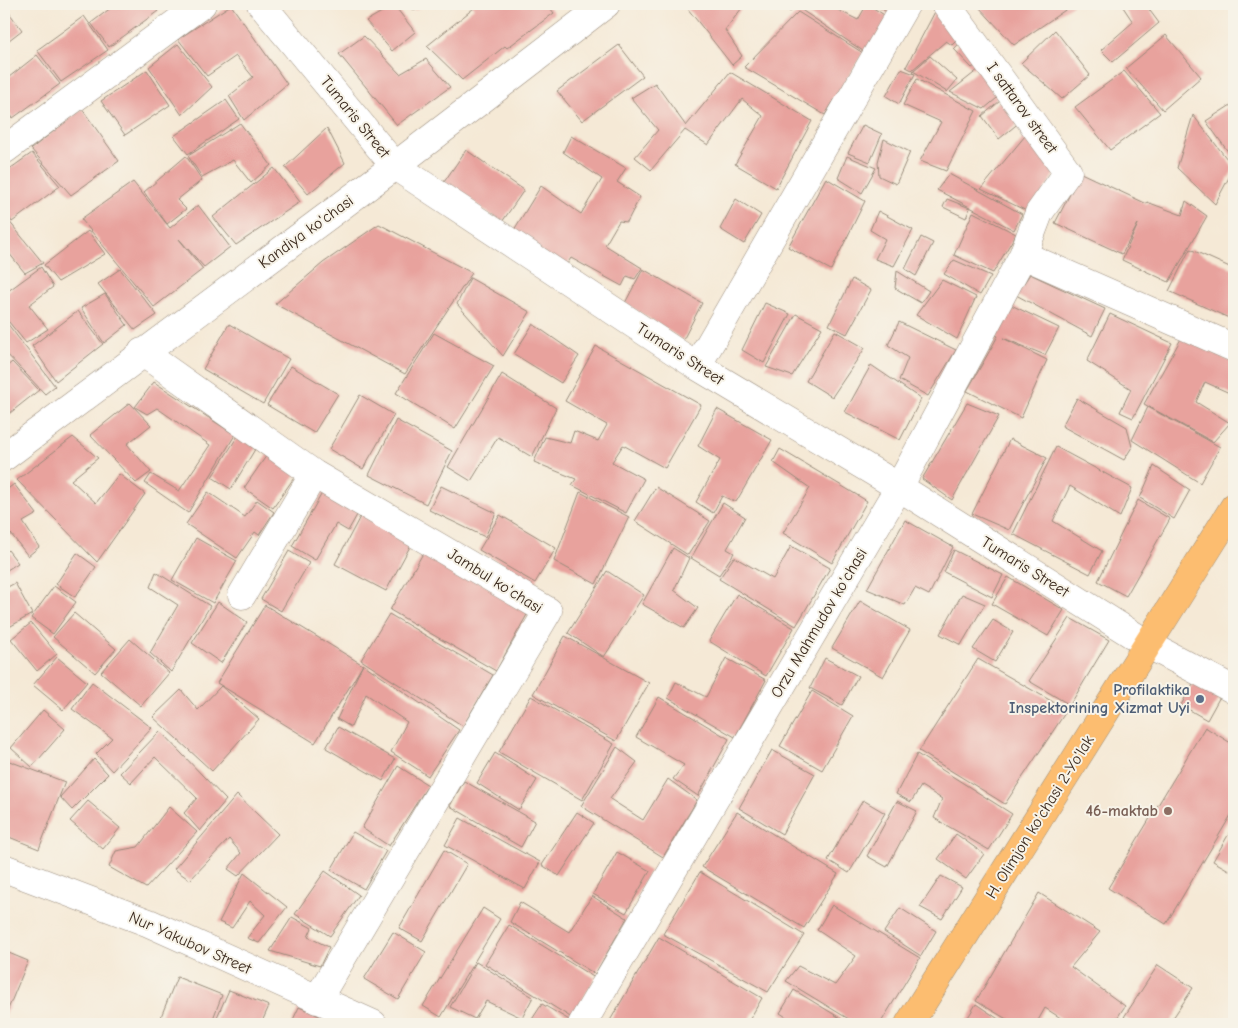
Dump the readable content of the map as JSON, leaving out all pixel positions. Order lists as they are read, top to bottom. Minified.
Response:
{"streets":{"main road":["H. Olimjon ko'chasi 2-Yo'lak"],"street":["I sattarov street","Tumaris Street","Kandiya ko'chasi","Jambul ko'chasi","Orzu Mahmudov ko'chasi","Nur Yakubov Street"]},"crossings":[["I sattarov street","Orzu Mahmudov ko'chasi"],["Tumaris Street","Kandiya ko'chasi"],["Tumaris Street","Orzu Mahmudov ko'chasi"],["Tumaris Street","H. Olimjon ko'chasi 2-Yo'lak"],["Kandiya ko'chasi","Jambul ko'chasi"],["Jambul ko'chasi","Nur Yakubov Street"]],"places":["Profilaktika Inspektorining Xizmat Uyi","46-maktab"]}
